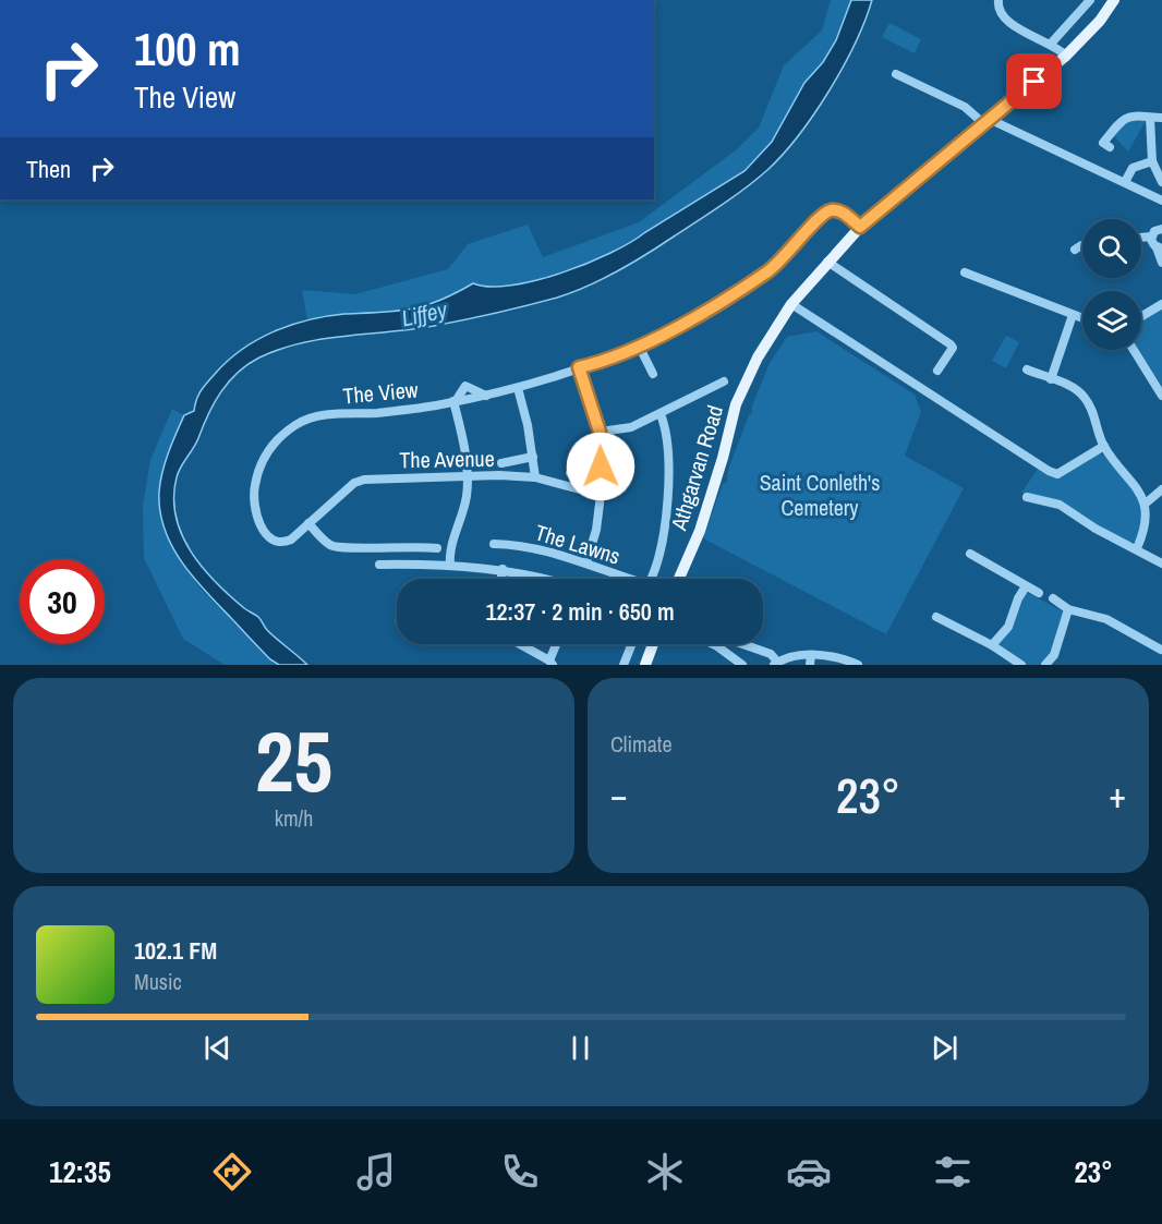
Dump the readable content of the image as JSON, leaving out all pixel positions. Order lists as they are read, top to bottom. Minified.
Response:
{"streets":{"main road":["Athgarvan Road"],"street":["The View","The Avenue","The Lawns"]},"crossings":[["The View","The Avenue"],["The View","Athgarvan Road"]],"water":["Liffey"],"parks":["Saint Conleth's Cemetery"],"page":{"turn":["100 m","The View"],"then":"Then","limit":"30","trip":"12:37 · 2 min · 650 m","tile":[["25","km/h"],"Climate"],"heat":["−","23°","+"],"song":["102.1 FM","Music"],"tabs":["12:35","23°"]}}
